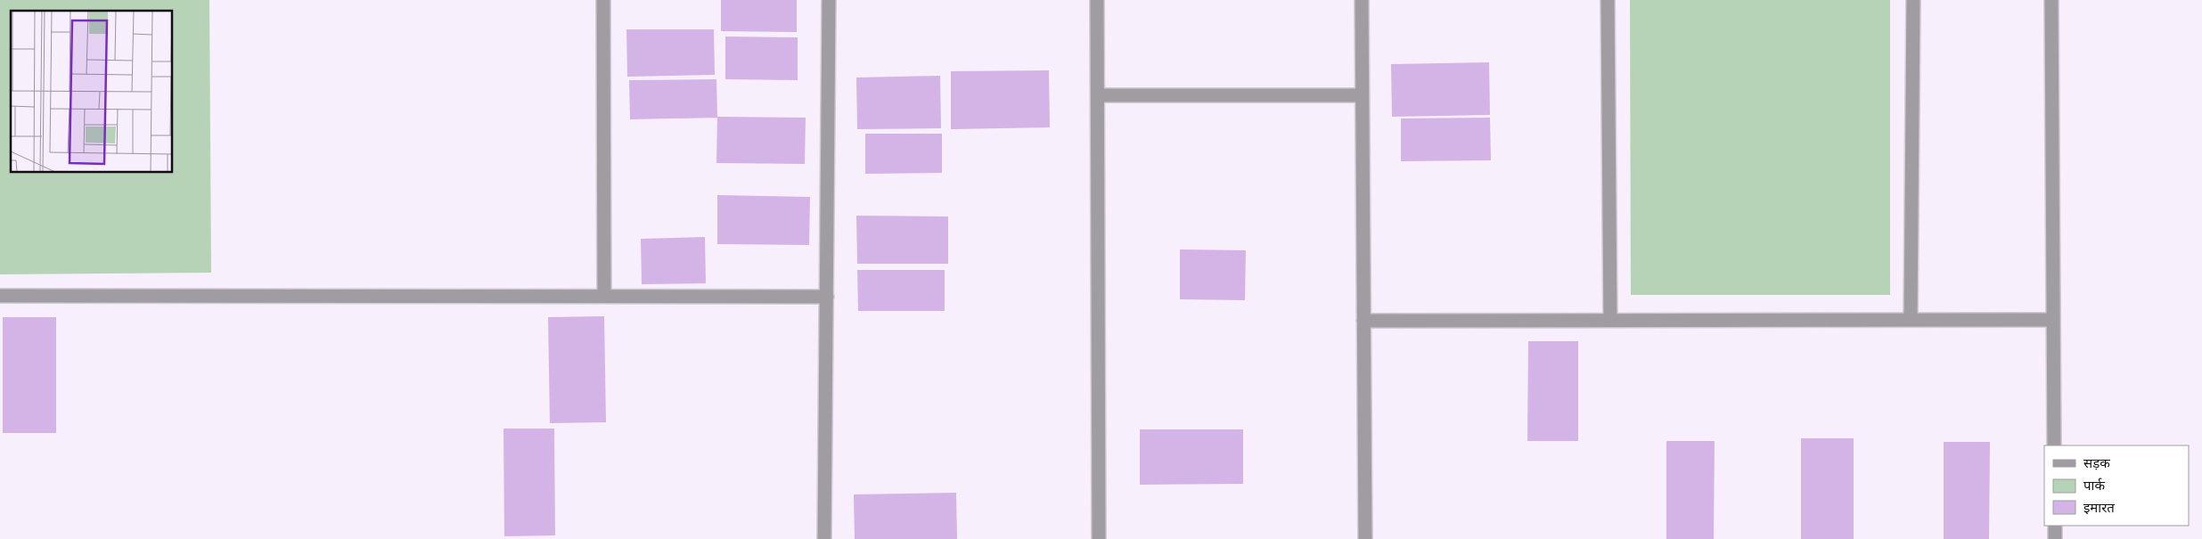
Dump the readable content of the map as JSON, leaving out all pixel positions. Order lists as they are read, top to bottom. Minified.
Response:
{"legend":["सड़क","पार्क","इमारत"]}
